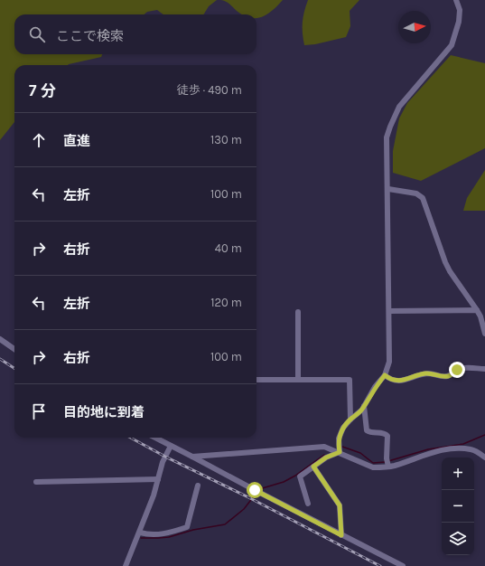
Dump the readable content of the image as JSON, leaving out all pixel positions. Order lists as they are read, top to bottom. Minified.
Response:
{"north":"right","page":{"search":"ここで検索","heading":["7 分","徒歩 · 490 m"],"list":[["直進","130 m"],["左折","100 m"],["右折","40 m"],["左折","120 m"],["右折","100 m"],"目的地に到着"],"map_buttons":["+","−"]}}
